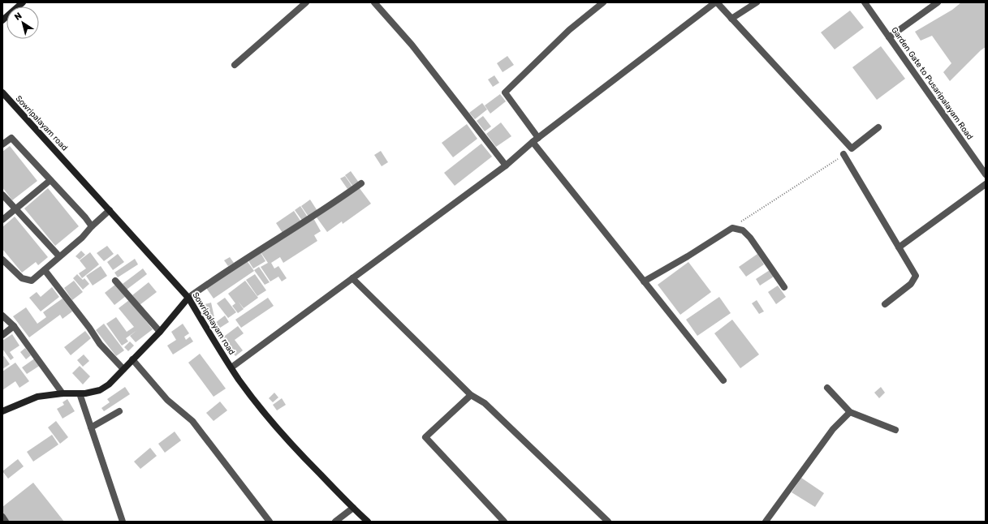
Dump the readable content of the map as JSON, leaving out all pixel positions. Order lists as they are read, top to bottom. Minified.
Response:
{"streets":{"street":["Garden Gate to Pusaripalayam Road","Sowripalayam road"]},"north":"top left"}
